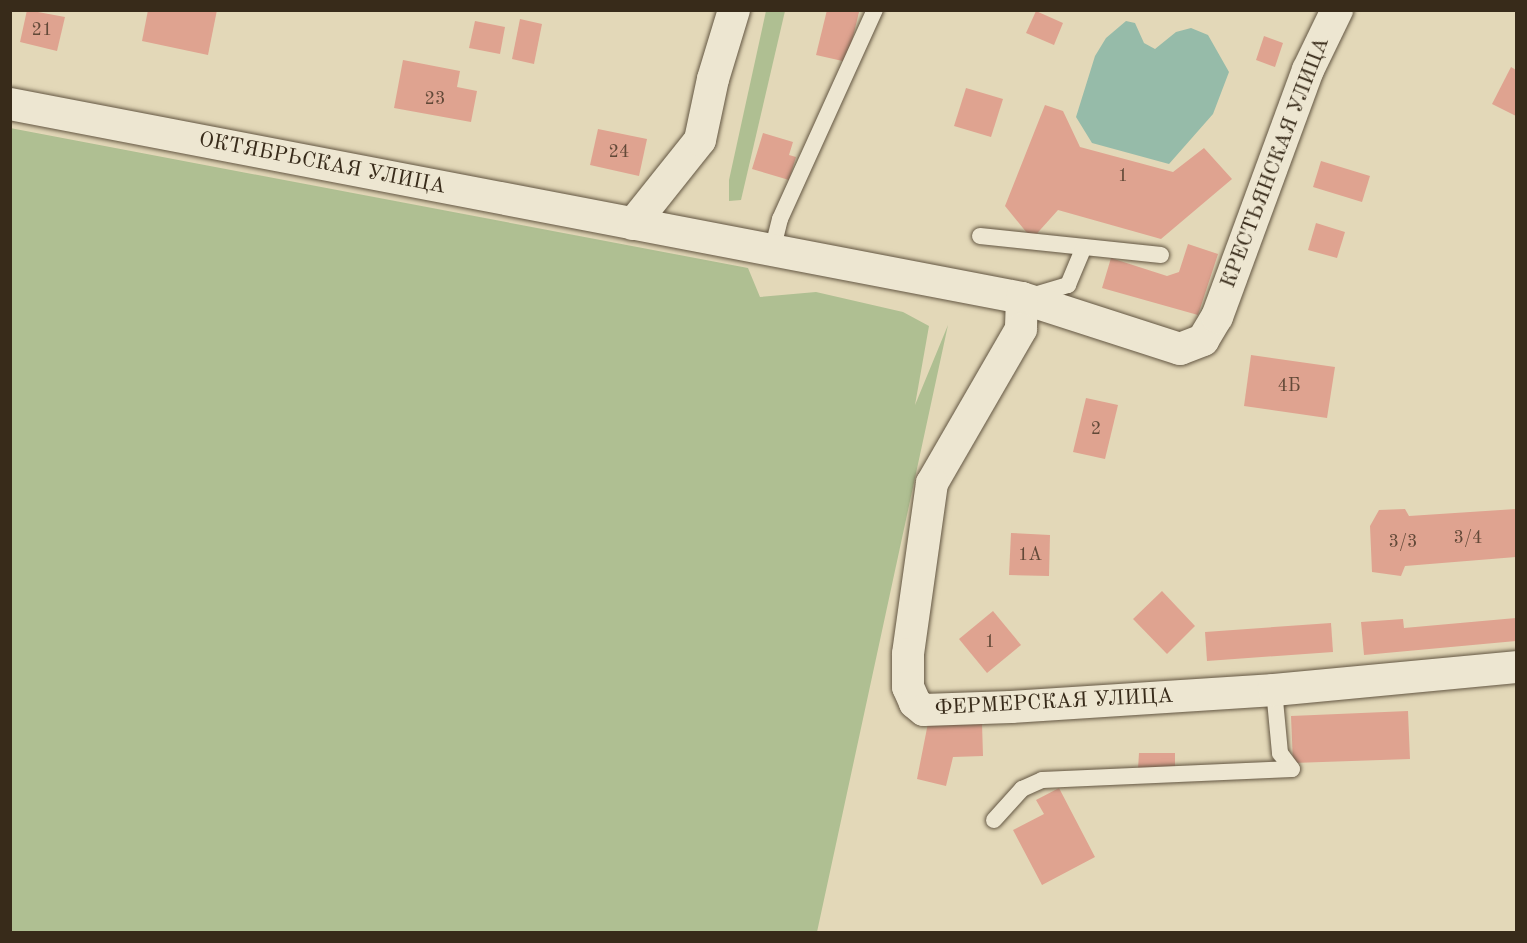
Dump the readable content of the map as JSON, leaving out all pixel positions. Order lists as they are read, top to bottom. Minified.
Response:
{"streets":{"street":["КРЕСТЬЯНСКАЯ УЛИЦА","ОКТЯБРЬСКАЯ УЛИЦА","ФЕРМЕРСКАЯ УЛИЦА"]},"crossings":[["КРЕСТЬЯНСКАЯ УЛИЦА","ОКТЯБРЬСКАЯ УЛИЦА"],["КРЕСТЬЯНСКАЯ УЛИЦА","ФЕРМЕРСКАЯ УЛИЦА"],["ОКТЯБРЬСКАЯ УЛИЦА","ФЕРМЕРСКАЯ УЛИЦА"]],"house_numbers":["21","23","24","1","4Б","2","3/4","3/3","1А","1"]}
